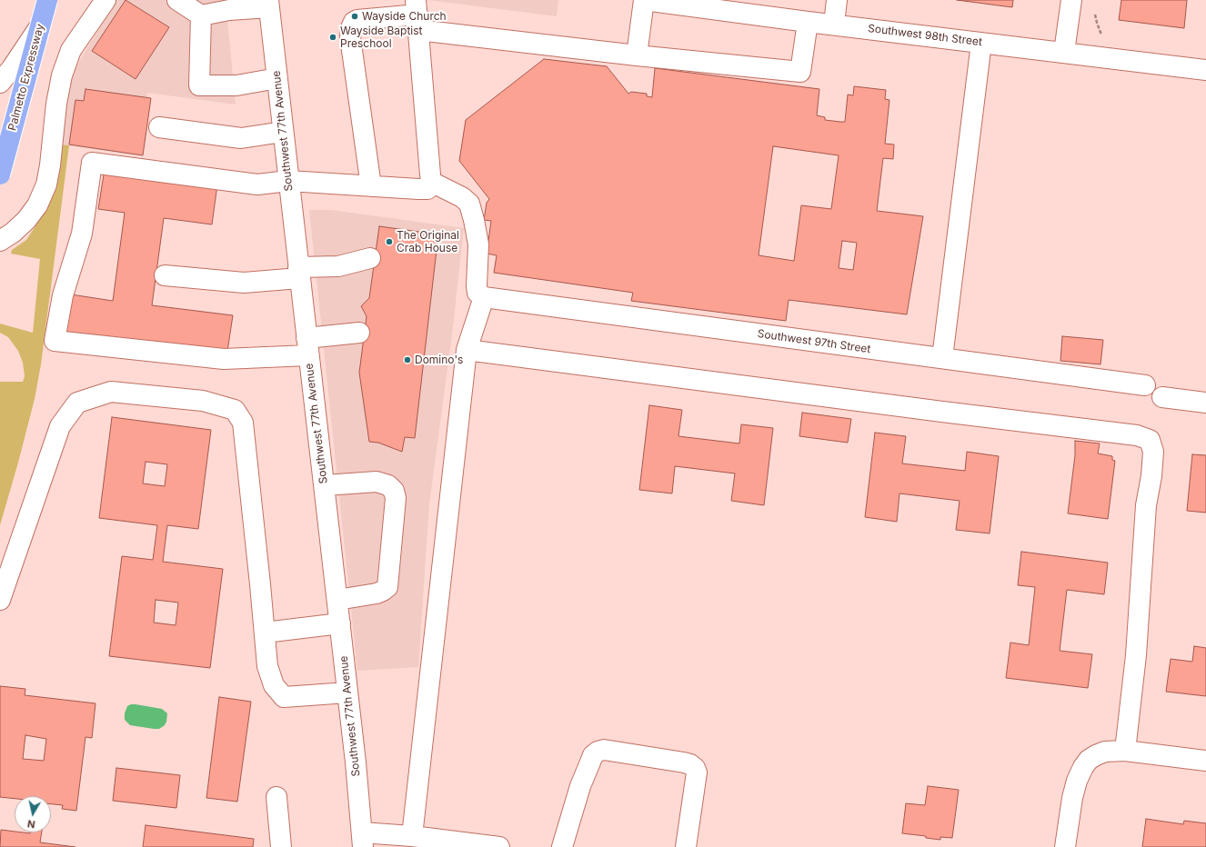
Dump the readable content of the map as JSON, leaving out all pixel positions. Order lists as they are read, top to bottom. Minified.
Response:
{"streets":{"highway":["Palmetto Expressway"],"street":["Southwest 98th Street","Southwest 77th Avenue","Southwest 97th Street"]},"places":["Wayside Church","Wayside Baptist Preschool","The Original Crab House","Domino's"],"north":"bottom"}
